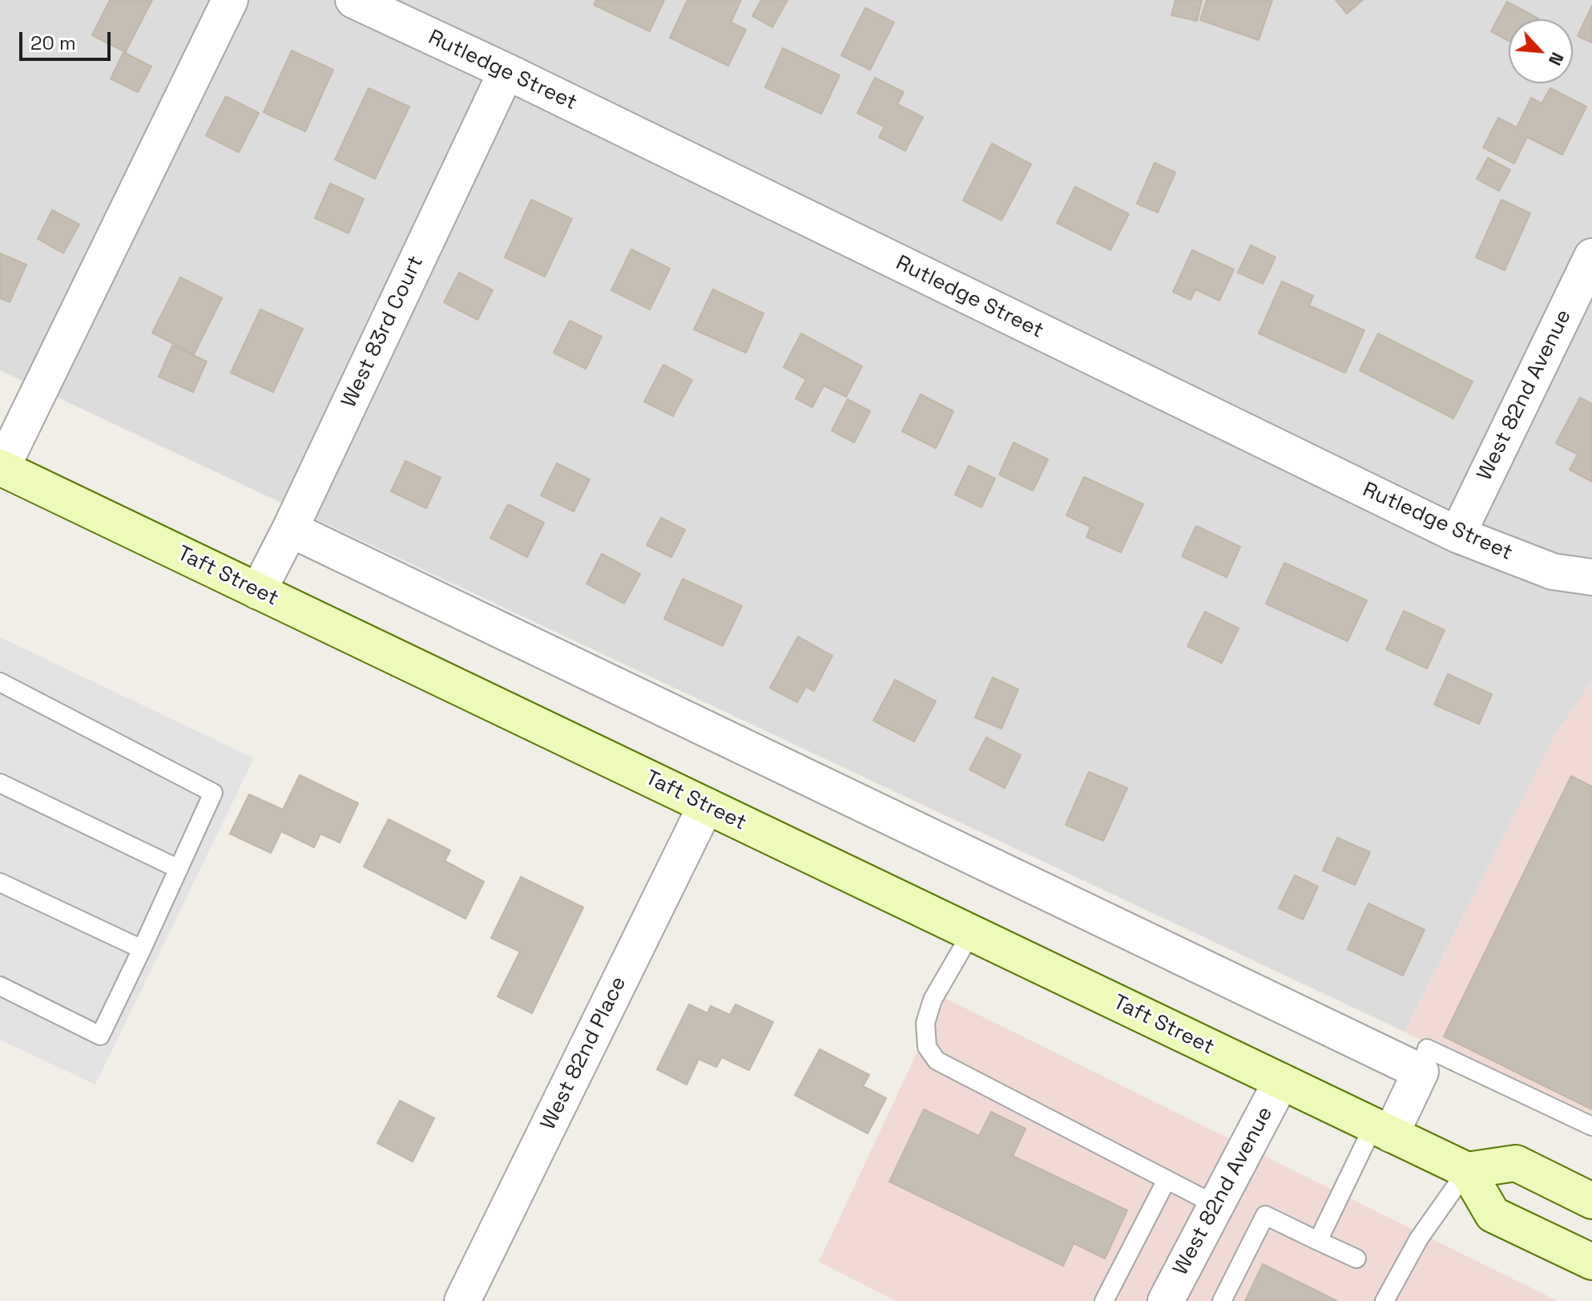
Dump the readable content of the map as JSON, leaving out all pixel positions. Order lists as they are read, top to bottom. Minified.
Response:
{"streets":{"main road":["Taft Street"],"street":["Rutledge Street","West 83rd Court","West 82nd Avenue","West 82nd Place"]},"crossings":[["Rutledge Street","West 83rd Court"],["Rutledge Street","West 82nd Avenue"],["West 83rd Court","Taft Street"],["West 82nd Avenue","Taft Street"],["Taft Street","West 82nd Place"]],"scale_bar":"20 m","north":"bottom right"}
